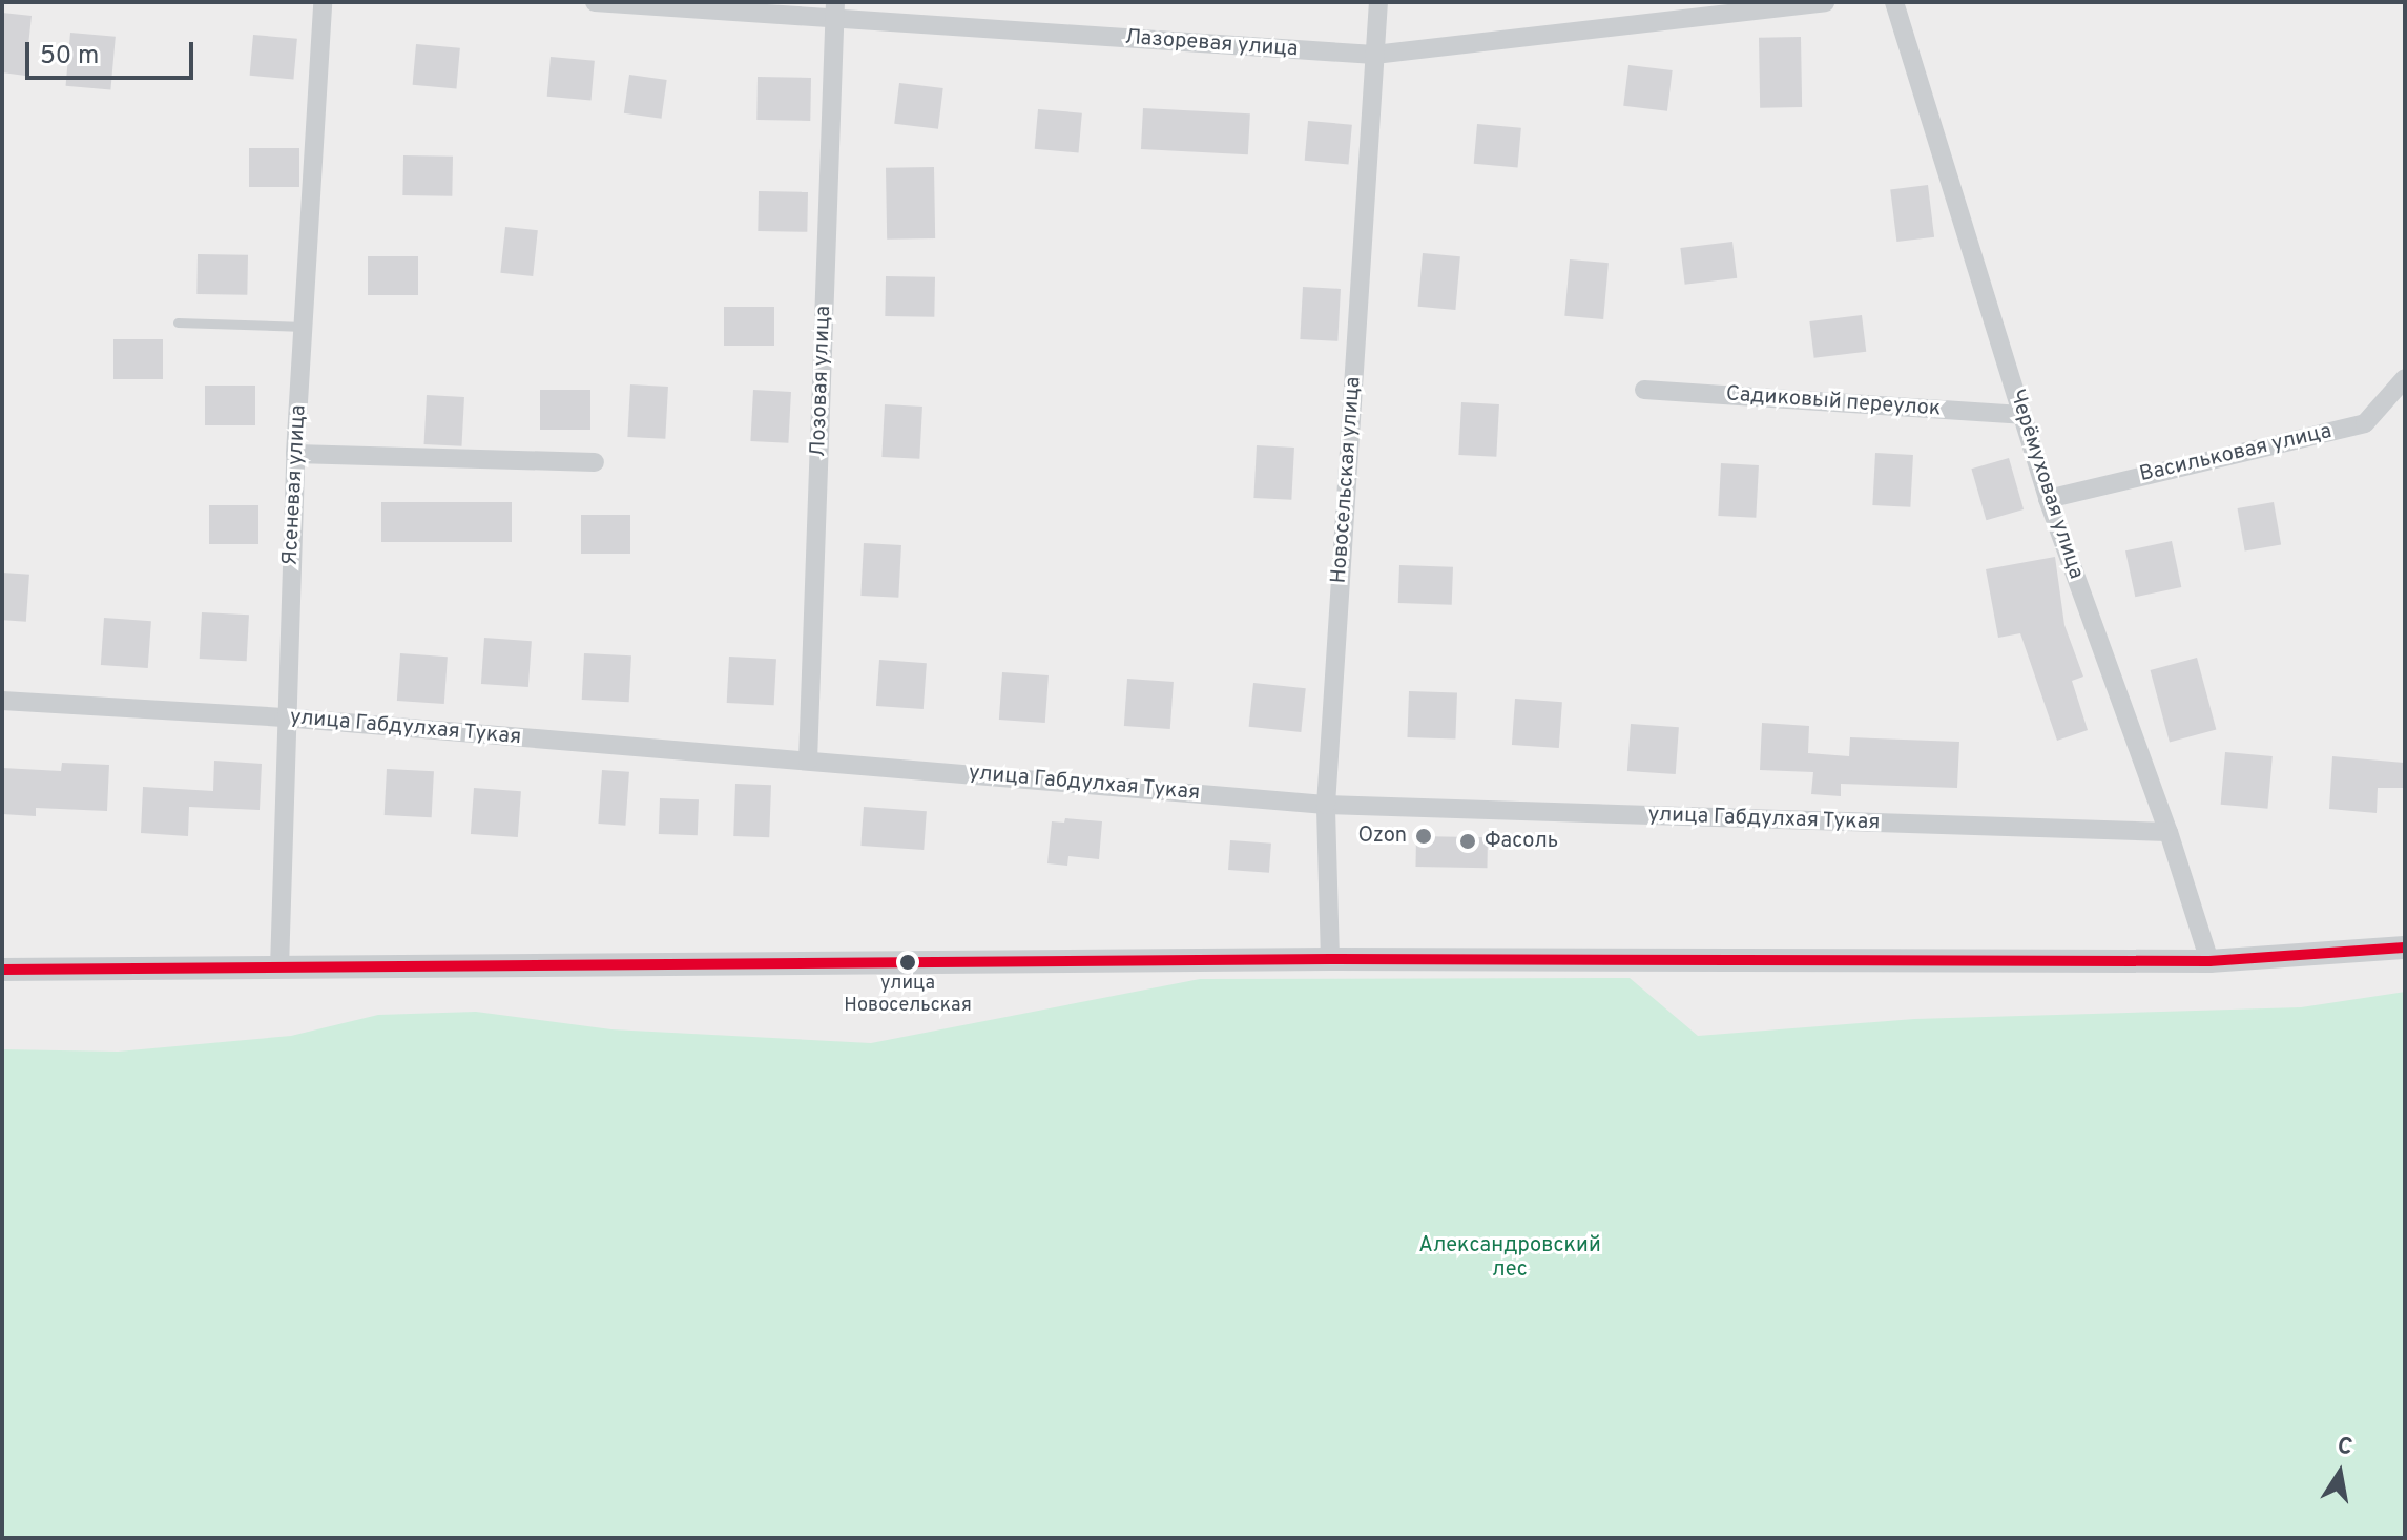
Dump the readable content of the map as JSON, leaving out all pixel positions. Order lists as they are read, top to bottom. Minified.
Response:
{"streets":{"street":["Лазоревая улица","Лозовая улица","Садиковый переулок","Васильковая улица","Новосельская улица","Черёмуховая улица","Ясеневая улица","улица Габдулхая Тукая"]},"crossings":[["Лазоревая улица","Лозовая улица"],["Лазоревая улица","Новосельская улица"],["Лозовая улица","улица Габдулхая Тукая"],["Садиковый переулок","Черёмуховая улица"],["Васильковая улица","Черёмуховая улица"],["Новосельская улица","улица Габдулхая Тукая"],["Черёмуховая улица","улица Габдулхая Тукая"],["Ясеневая улица","улица Габдулхая Тукая"]],"parks":["Александровский лес"],"places":["Ozon","Фасоль","улица Новосельская"],"scale_bar":"50 m","north":"top"}
